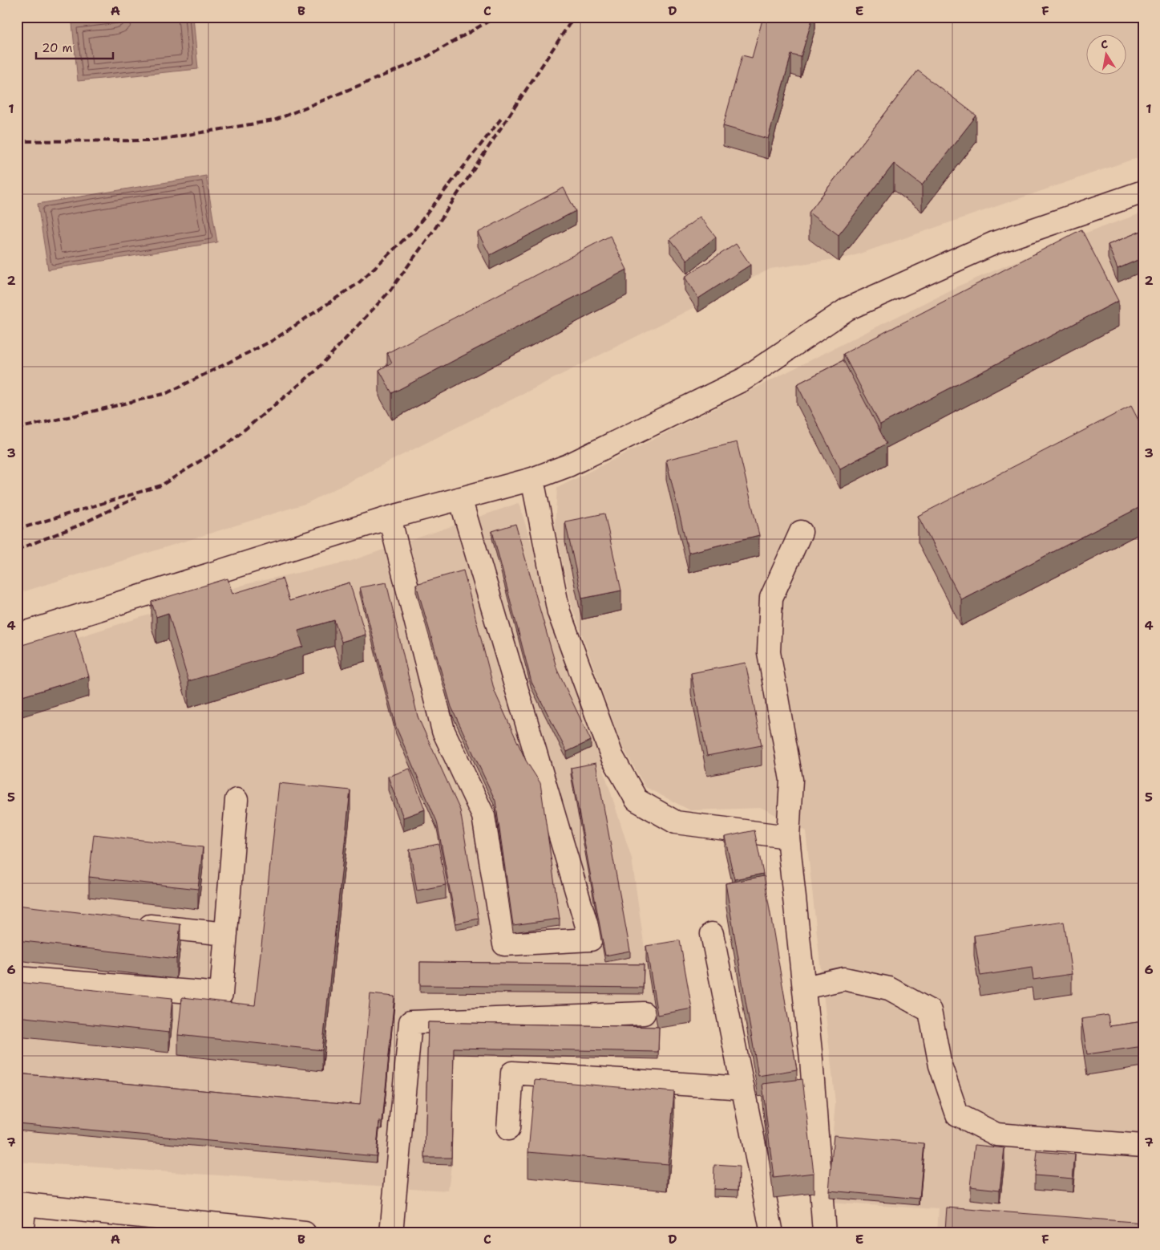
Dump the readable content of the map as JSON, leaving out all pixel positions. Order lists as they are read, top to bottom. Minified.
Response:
{"scale_bar":"20 m","north":"top","grid":{"columns":["A","B","C","D","E","F"],"rows":["1","2","3","4","5","6","7"]}}
